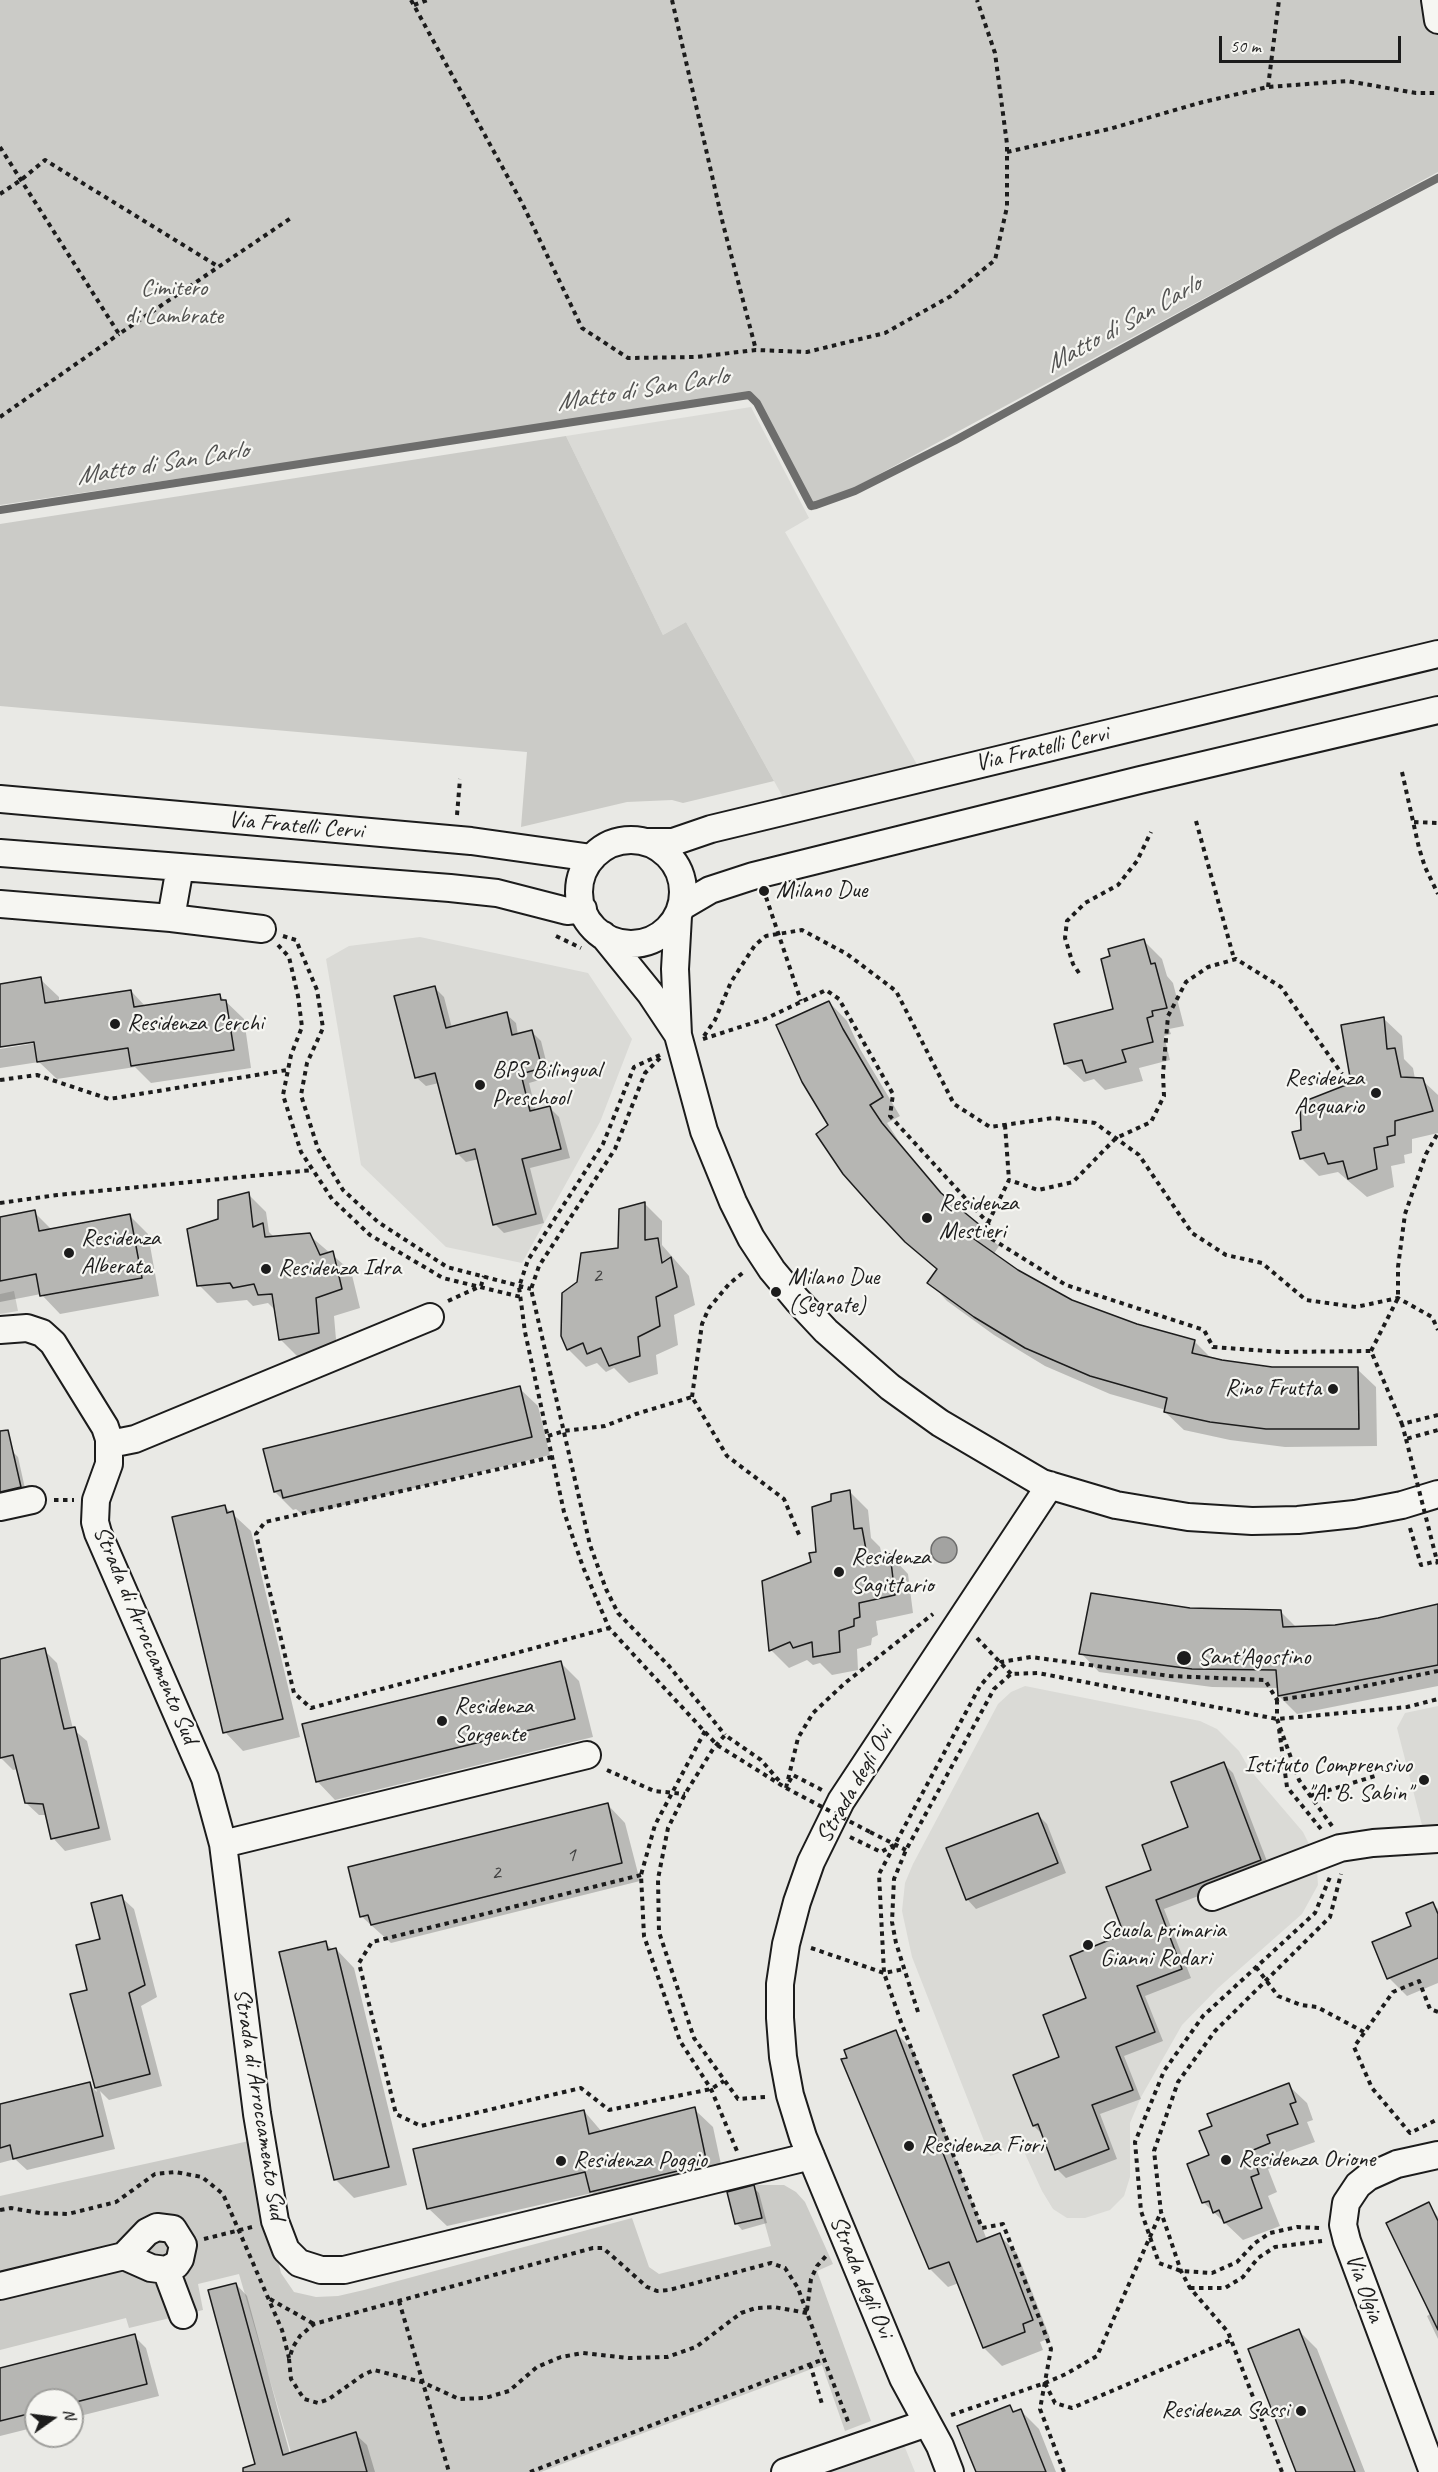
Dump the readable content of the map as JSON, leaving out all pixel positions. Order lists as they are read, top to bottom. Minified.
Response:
{"streets":{"street":["Via Fratelli Cervi","Strada di Arroccamento Sud","Strada degli Ovi","Via Olgia"]},"crossings":[["Strada di Arroccamento Sud","Strada degli Ovi"]],"water":["Matto di San Carlo"],"parks":["Cimitero di Lambrate"],"places":["Milano Due","Residenza Cerchi","BPS Bilingual Preschool","Residenza Acquario","Residenza Mestieri","Residenza Alberata","Residenza Idra","Milano Due (Segrate)","Rino Frutta","Residenza Sagittario","Sant'Agostino","Residenza Sorgente","Istituto Comprensivo \"A. B. Sabin\"","Scuola primaria Gianni Rodari","Residenza Fiori","Residenza Orione","Residenza Poggio","Residenza Sassi"],"house_numbers":["2","1","2"],"scale_bar":"50 m","north":"right"}
